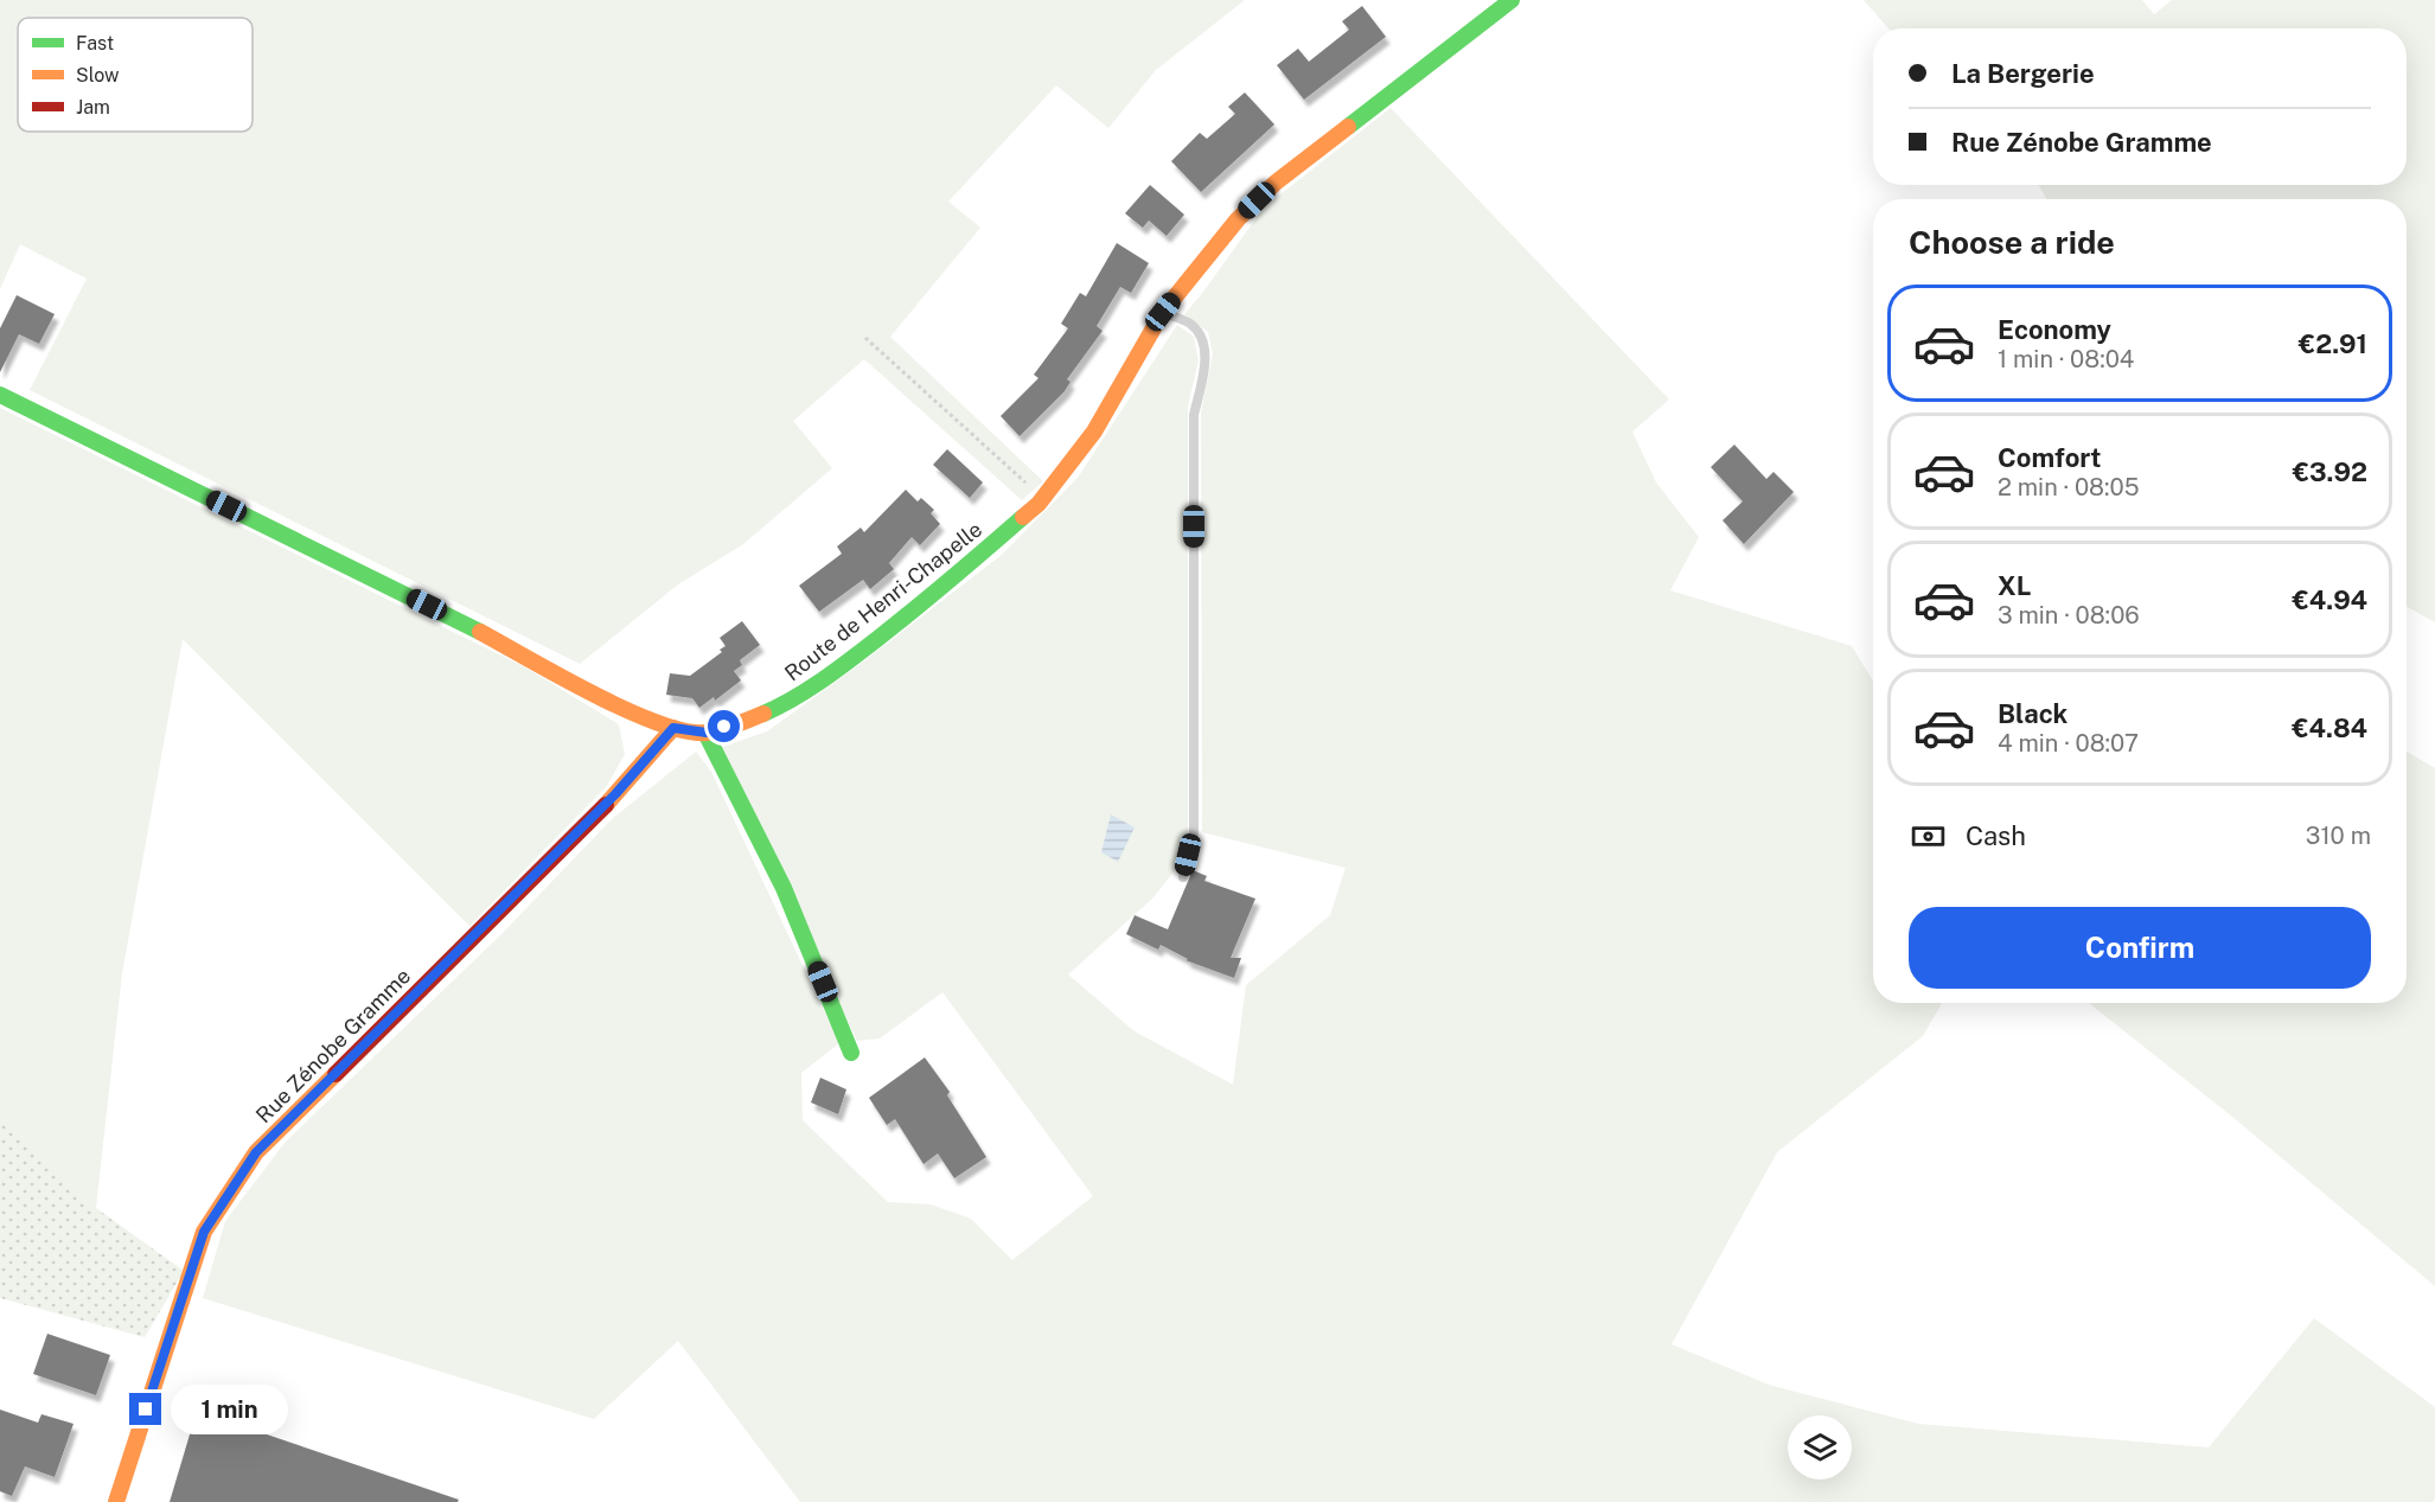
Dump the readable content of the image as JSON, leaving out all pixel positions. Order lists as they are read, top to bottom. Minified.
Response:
{"streets":{"street":["Route de Henri-Chapelle","Rue Zénobe Gramme"]},"crossings":[["Route de Henri-Chapelle","Rue Zénobe Gramme"]],"legend":["Fast","Slow","Jam"],"page":{"banner":["La Bergerie","Rue Zénobe Gramme"],"heading":"Choose a ride","list":[{"name":"Economy","note":"1 min · 08:04","value":"€2.91"},{"name":"Comfort","note":"2 min · 08:05","value":"€3.92"},{"name":"XL","note":"3 min · 08:06","value":"€4.94"},{"name":"Black","note":"4 min · 08:07","value":"€4.84"}],"pay":["Cash","310 m"],"buttons":"Confirm","bubble":"1 min"}}
